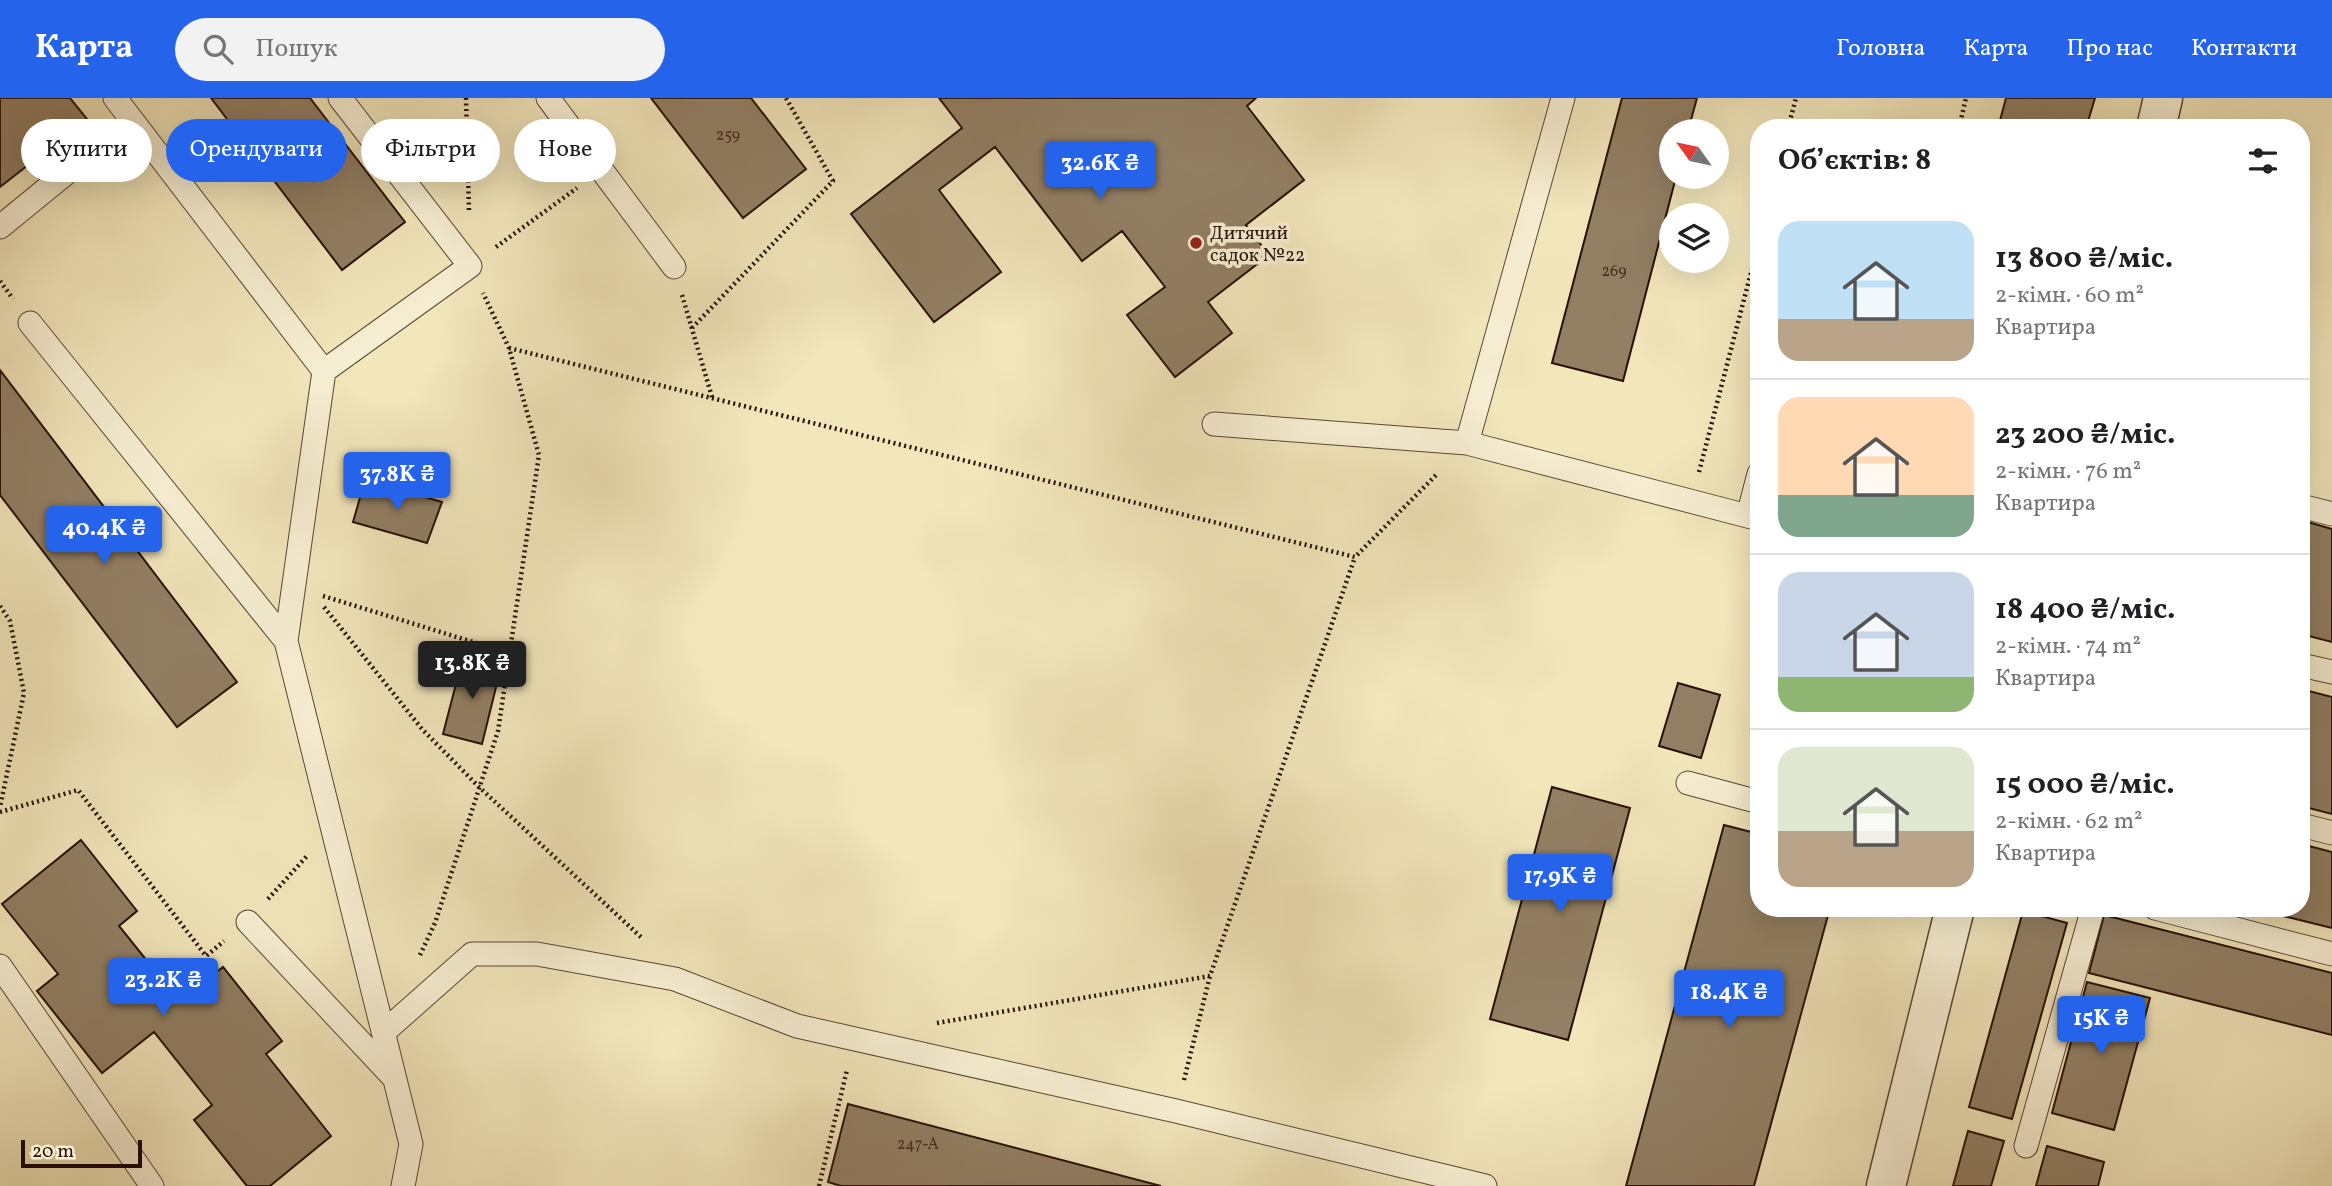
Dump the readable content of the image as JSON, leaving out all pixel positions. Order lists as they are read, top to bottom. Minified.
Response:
{"places":["Дитячий садок №22"],"house_numbers":["259","269","247-А"],"scale_bar":"20 m","north":"top left","page":{"header":"Карта","search":"Пошук","nav":["Головна","Карта","Про нас","Контакти"],"chip":["Купити","Орендувати","Фільтри","Нове"],"heading":"Об’єктів: 8","price":["32.6K ₴","37.8K ₴","40.4K ₴","13.8K ₴","17.9K ₴","23.2K ₴","18.4K ₴","15K ₴"],"list":[{"name":"13 800 ₴/міс.","note":"2-кімн. · 60 m² · Квартира"},{"name":"23 200 ₴/міс.","note":"2-кімн. · 76 m² · Квартира"},{"name":"18 400 ₴/міс.","note":"2-кімн. · 74 m² · Квартира"},{"name":"15 000 ₴/міс.","note":"2-кімн. · 62 m² · Квартира"}],"scale":"20 m"}}
